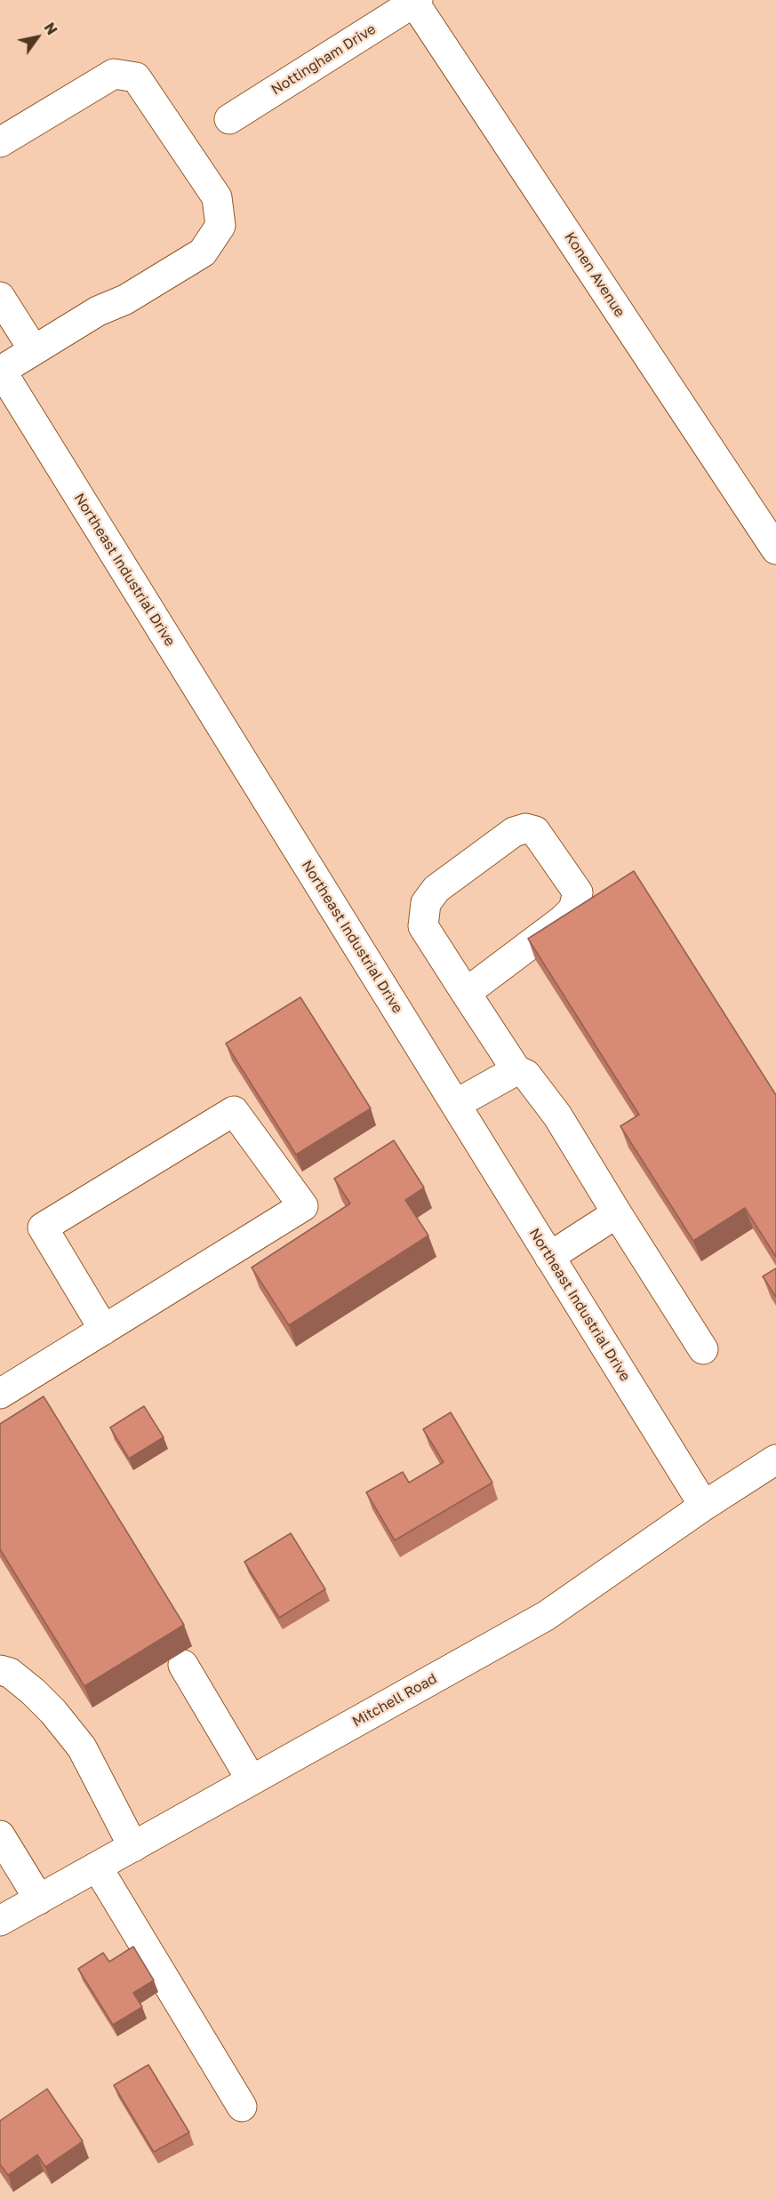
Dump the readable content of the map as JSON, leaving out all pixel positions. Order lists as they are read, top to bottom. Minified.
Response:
{"streets":{"street":["Nottingham Drive","Konen Avenue","Northeast Industrial Drive","Mitchell Road"]},"crossings":[["Nottingham Drive","Konen Avenue"],["Northeast Industrial Drive","Mitchell Road"]],"north":"top right"}
